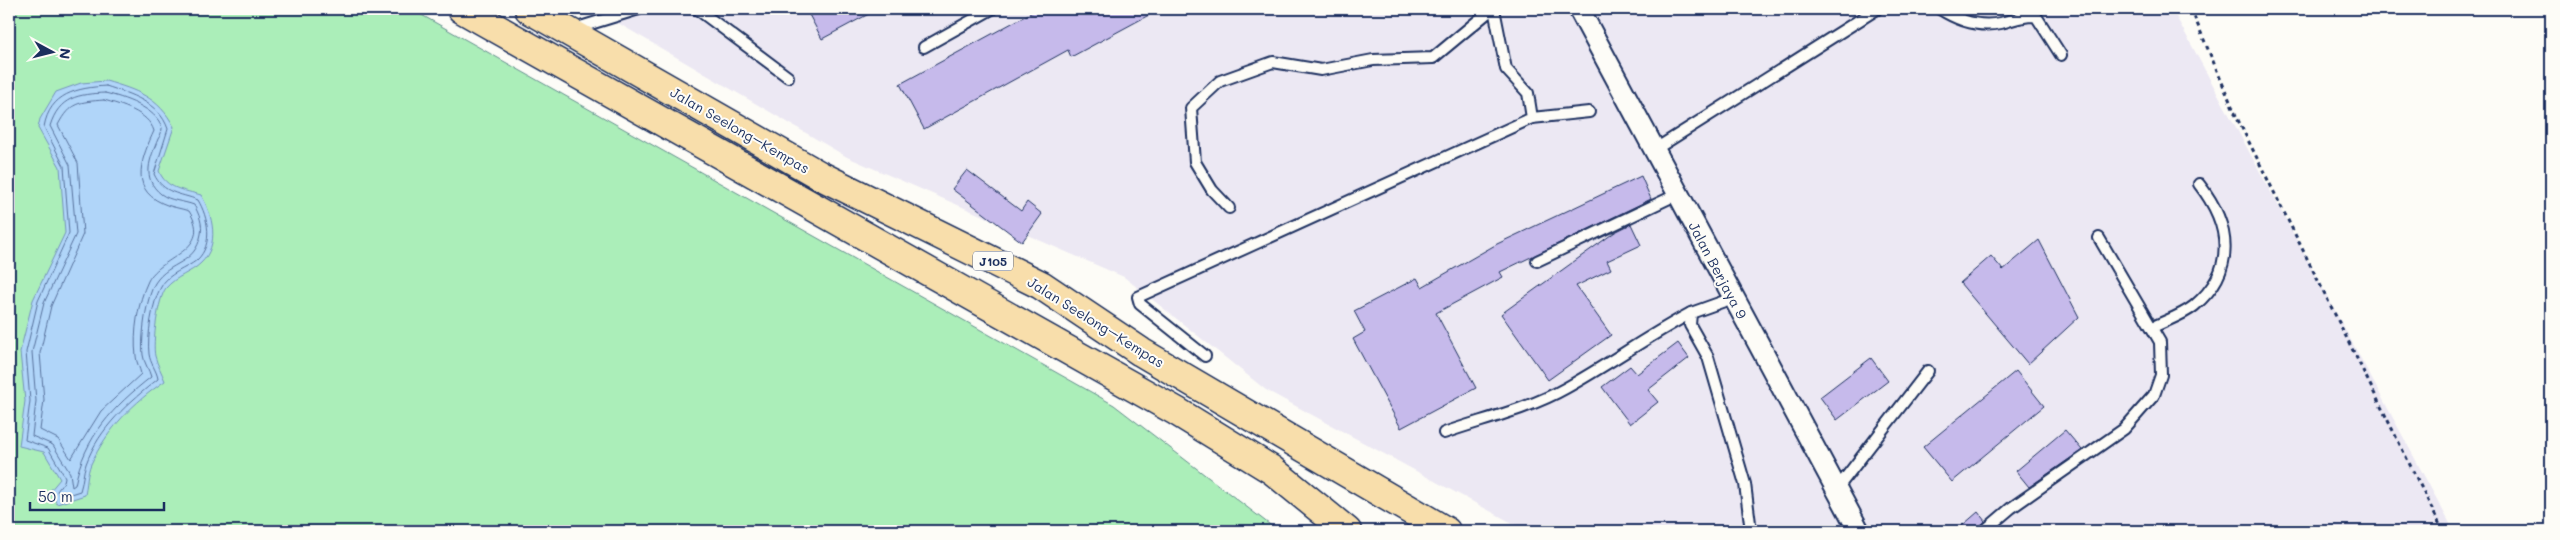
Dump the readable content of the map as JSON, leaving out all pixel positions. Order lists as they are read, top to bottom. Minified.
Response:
{"streets":{"main road":["Jalan Seelong–Kempas","J105"],"street":["Jalan Berjaya 9"]},"scale_bar":"50 m","north":"right"}
